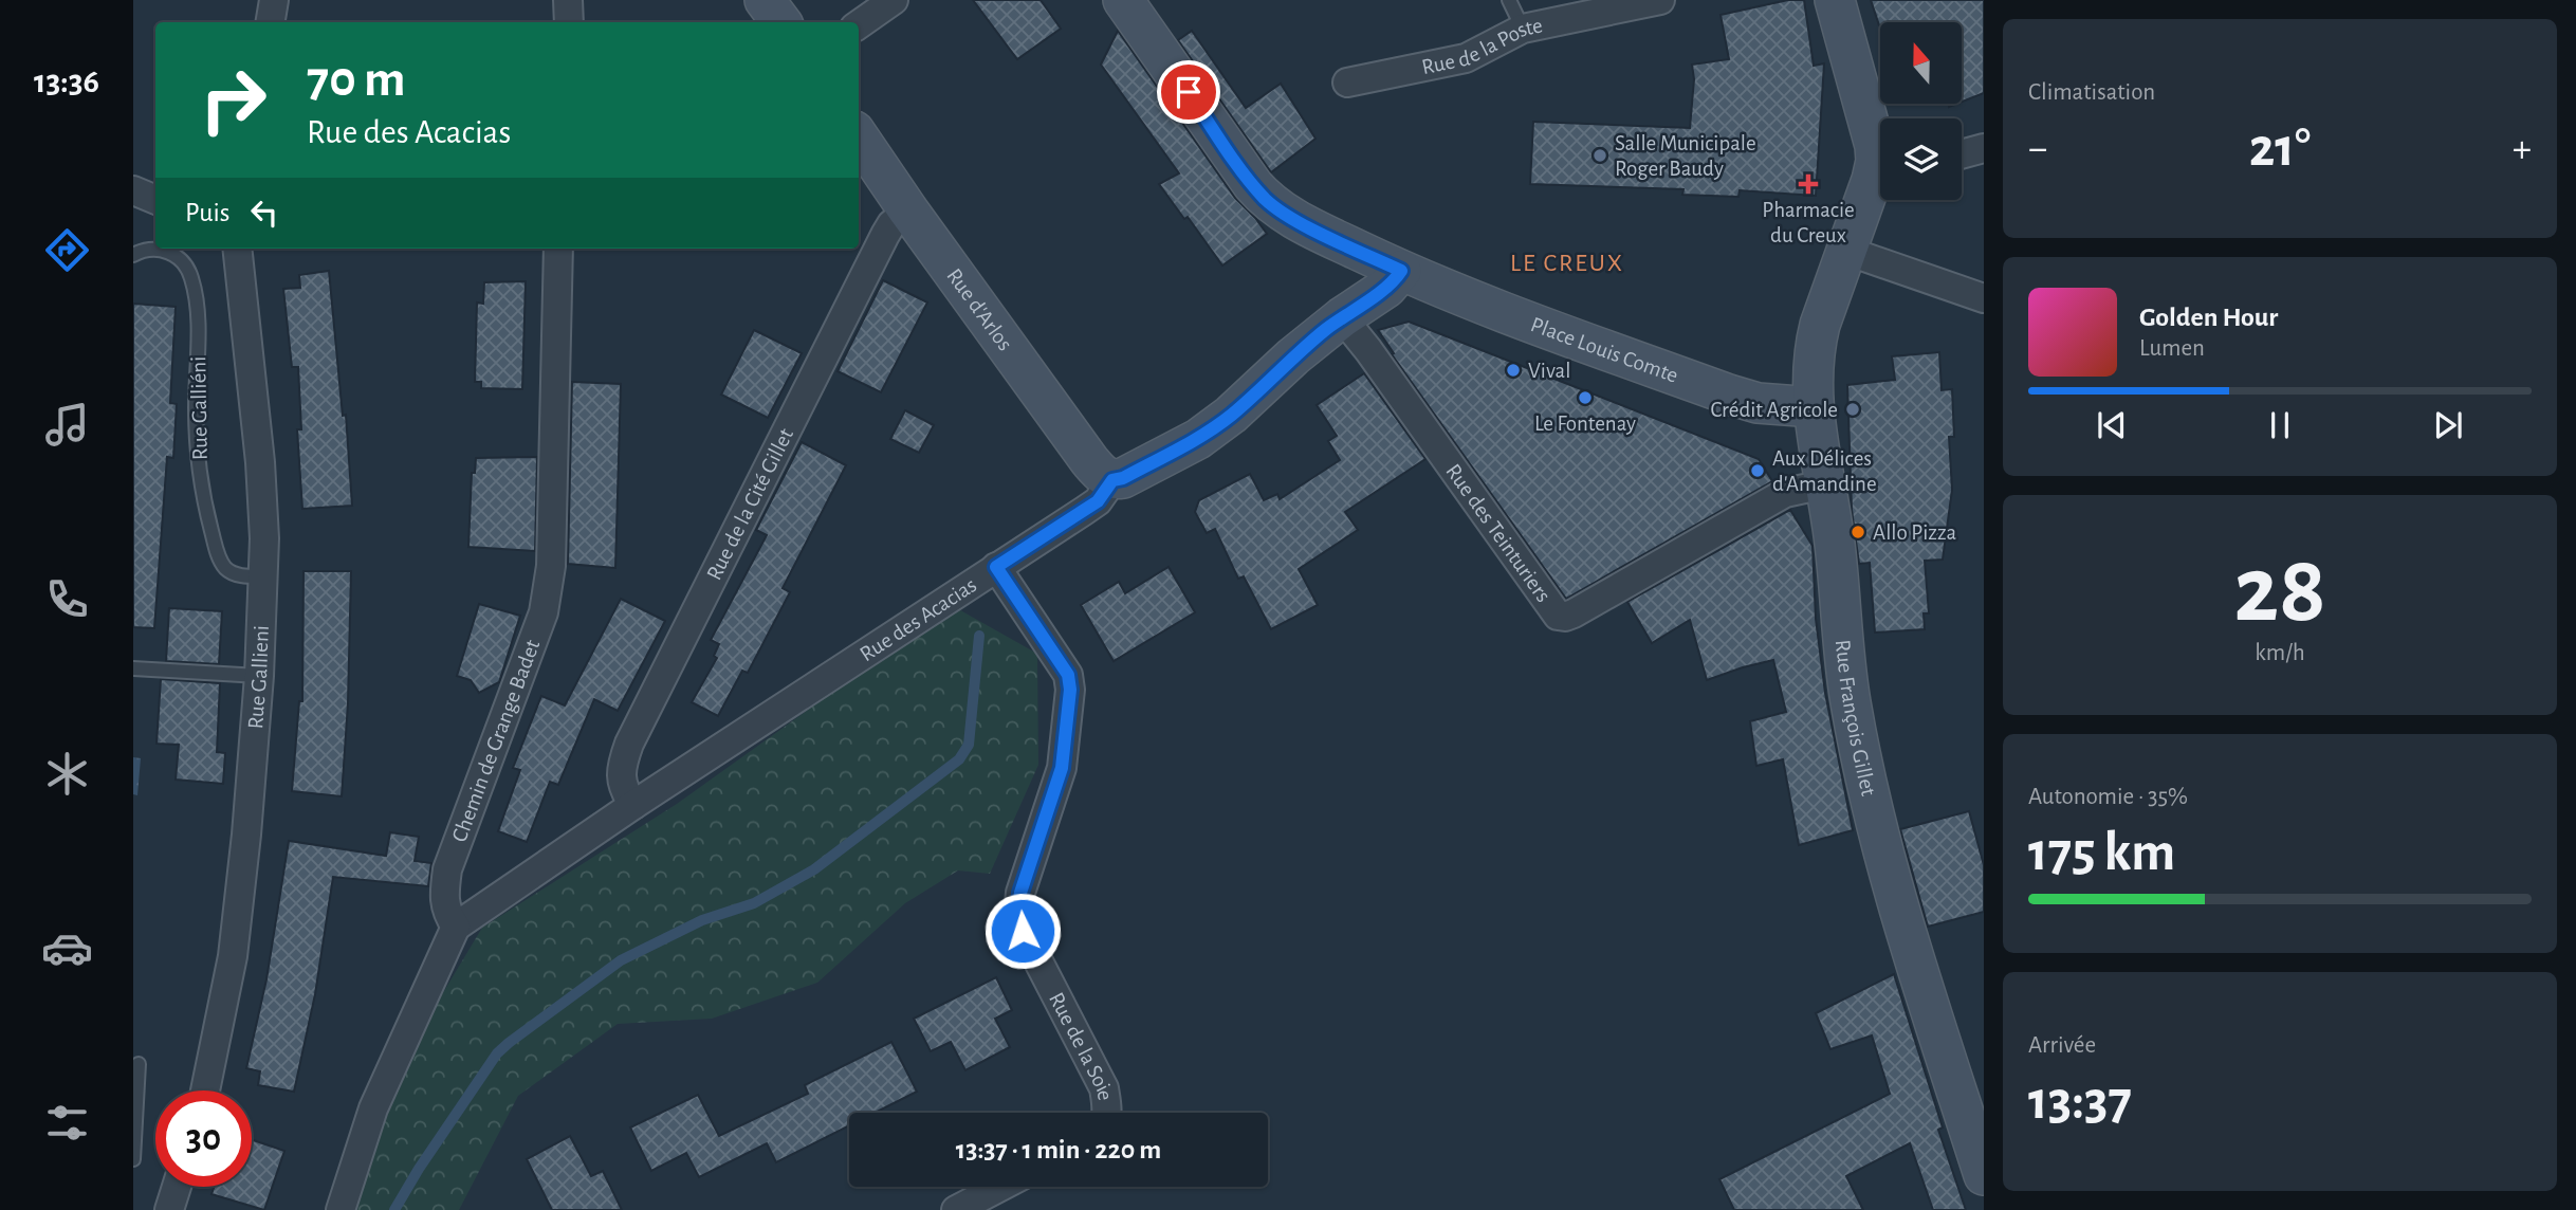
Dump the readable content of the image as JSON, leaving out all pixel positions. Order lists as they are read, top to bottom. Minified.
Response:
{"streets":{"main road":["Rue d'Arlos","Place Louis Comte","Rue des Acacias","Rue François Gillet"],"street":["Rue de la Poste","Rue de la Cité Gillet","Rue des Teinturiers","Rue Gallieni","Chemin de Grange Badet","Rue de la Soie"],"lane":["Rue Galliéni"]},"crossings":[["Rue d'Arlos","Rue de la Cité Gillet"],["Rue d'Arlos","Rue des Acacias"],["Place Louis Comte","Rue des Acacias"],["Place Louis Comte","Rue François Gillet"],["Rue Galliéni","Rue Gallieni"],["Rue de la Cité Gillet","Rue des Acacias"],["Rue des Teinturiers","Rue des Acacias"],["Rue des Teinturiers","Rue François Gillet"],["Rue des Acacias","Chemin de Grange Badet"],["Rue des Acacias","Rue de la Soie"]],"districts":["LE CREUX"],"places":{"other":["Salle Municipale Roger Baudy","Vival","Le Fontenay","Crédit Agricole","Aux Délices d'Amandine","Allo Pizza"],"health":["Pharmacie du Creux"]},"north":"top","page":{"tabs":"13:36","tile":["Climatisation",["28","km/h"],["Autonomie · 35%","175 km"],["Arrivée","13:37"]],"turn":["70 m","Rue des Acacias"],"heat":["−","21°","+"],"then":"Puis","song":["Golden Hour","Lumen"],"limit":"30","trip":"13:37 · 1 min · 220 m"}}
